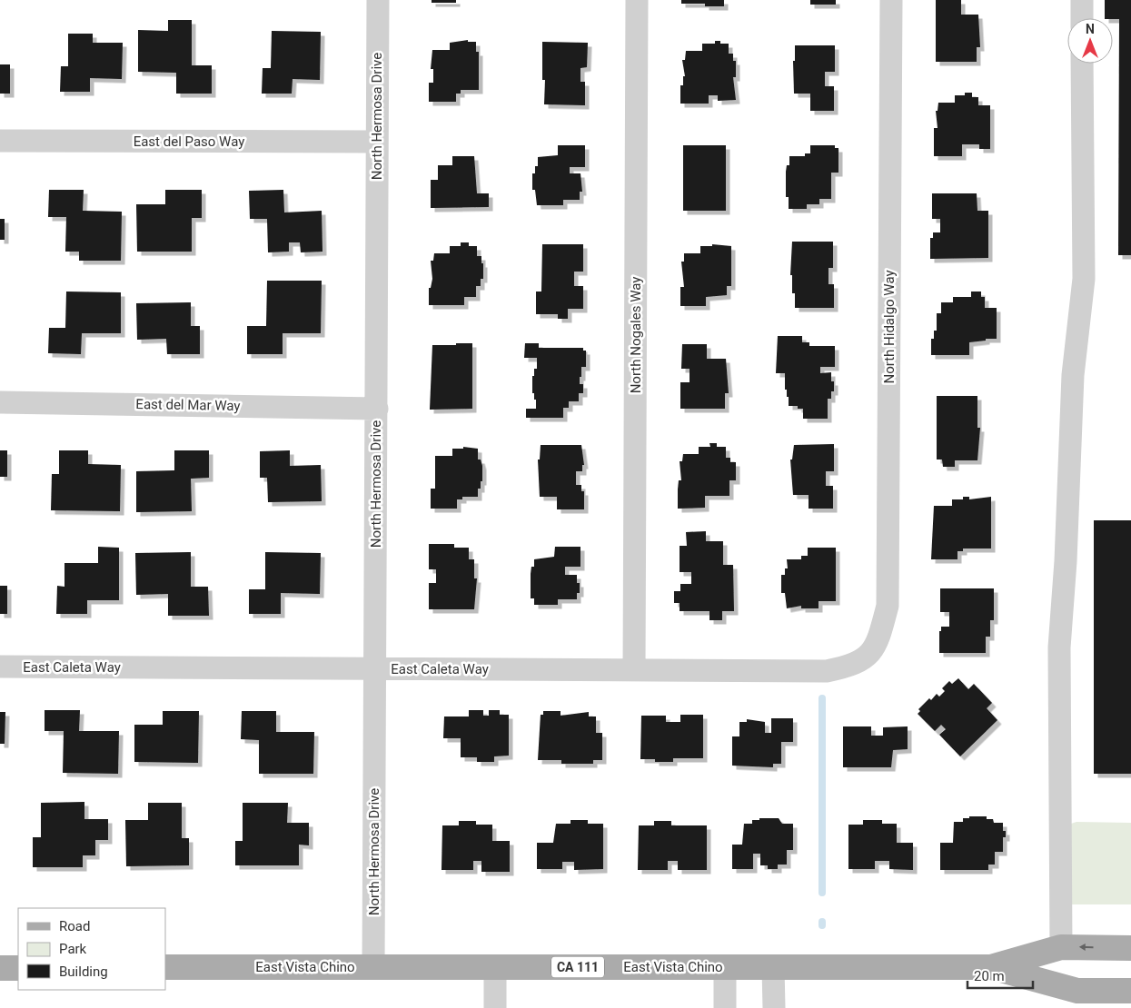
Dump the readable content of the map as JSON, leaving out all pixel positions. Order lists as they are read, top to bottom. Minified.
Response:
{"streets":{"main road":["East Vista Chino","CA 111"],"street":["North Hermosa Drive","East del Paso Way","North Hidalgo Way","North Nogales Way","East del Mar Way","East Caleta Way"]},"crossings":[["North Hermosa Drive","East del Paso Way"],["North Hermosa Drive","East del Mar Way"],["North Hermosa Drive","East Caleta Way"],["North Hermosa Drive","East Vista Chino"],["North Hidalgo Way","East Caleta Way"],["North Nogales Way","East Caleta Way"]],"legend":["Road","Park","Building"],"scale_bar":"20 m","north":"top"}
